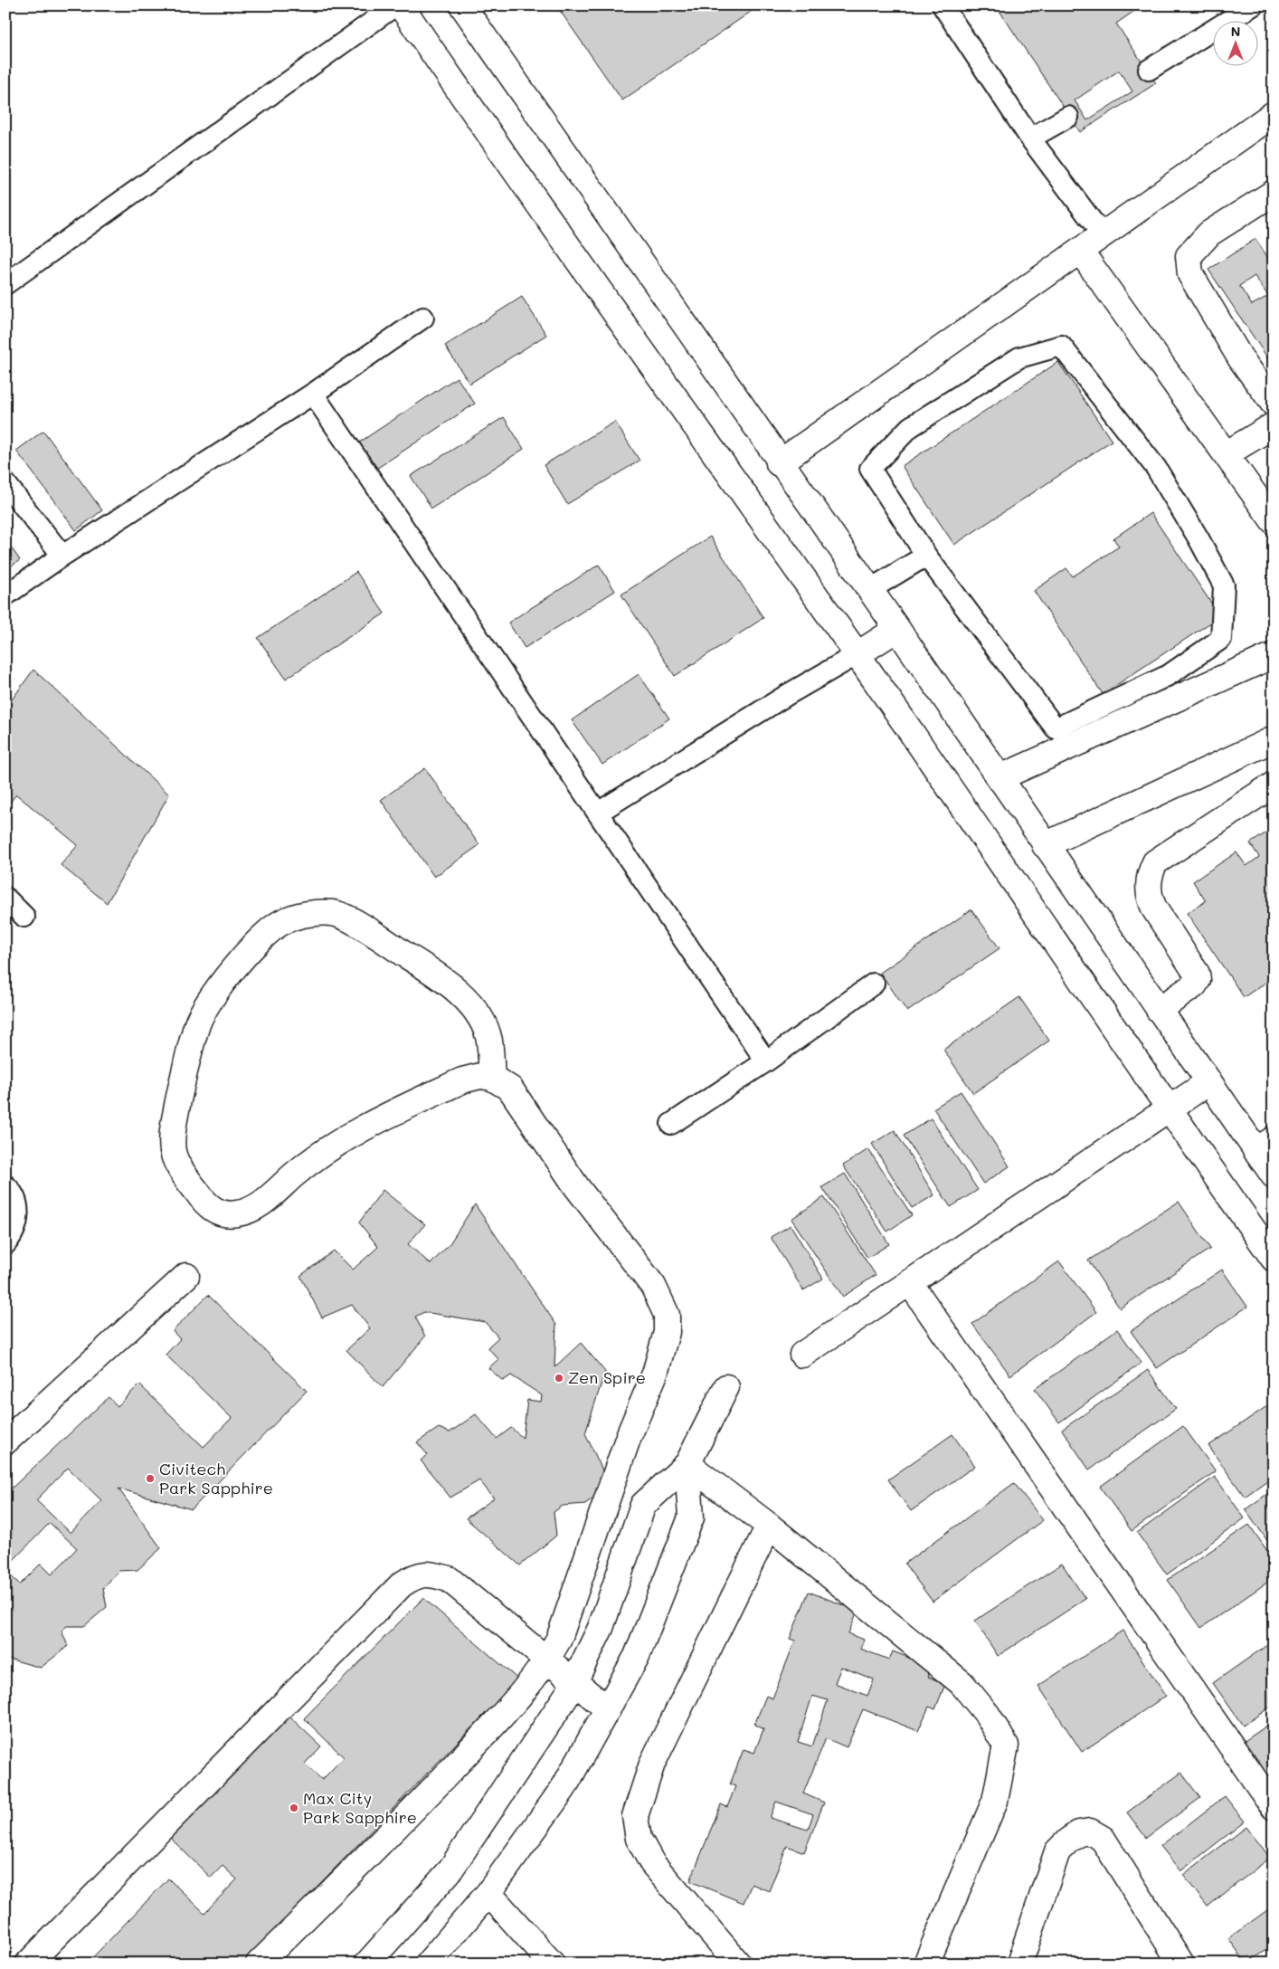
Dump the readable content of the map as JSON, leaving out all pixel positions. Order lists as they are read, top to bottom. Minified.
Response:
{"places":["Zen Spire","Civitech Park Sapphire","Max City Park Sapphire"],"north":"top"}
